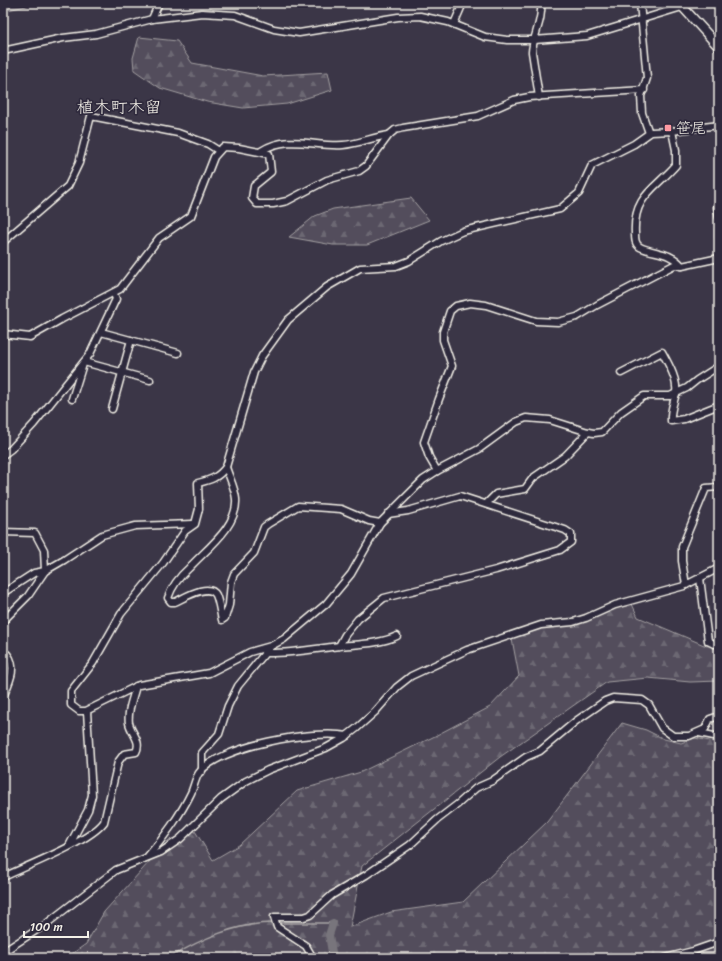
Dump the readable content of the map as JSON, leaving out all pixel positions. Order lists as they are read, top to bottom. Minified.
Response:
{"districts":["植木町木留"],"places":{"transit":["笹尾"]},"scale_bar":"100 m"}
